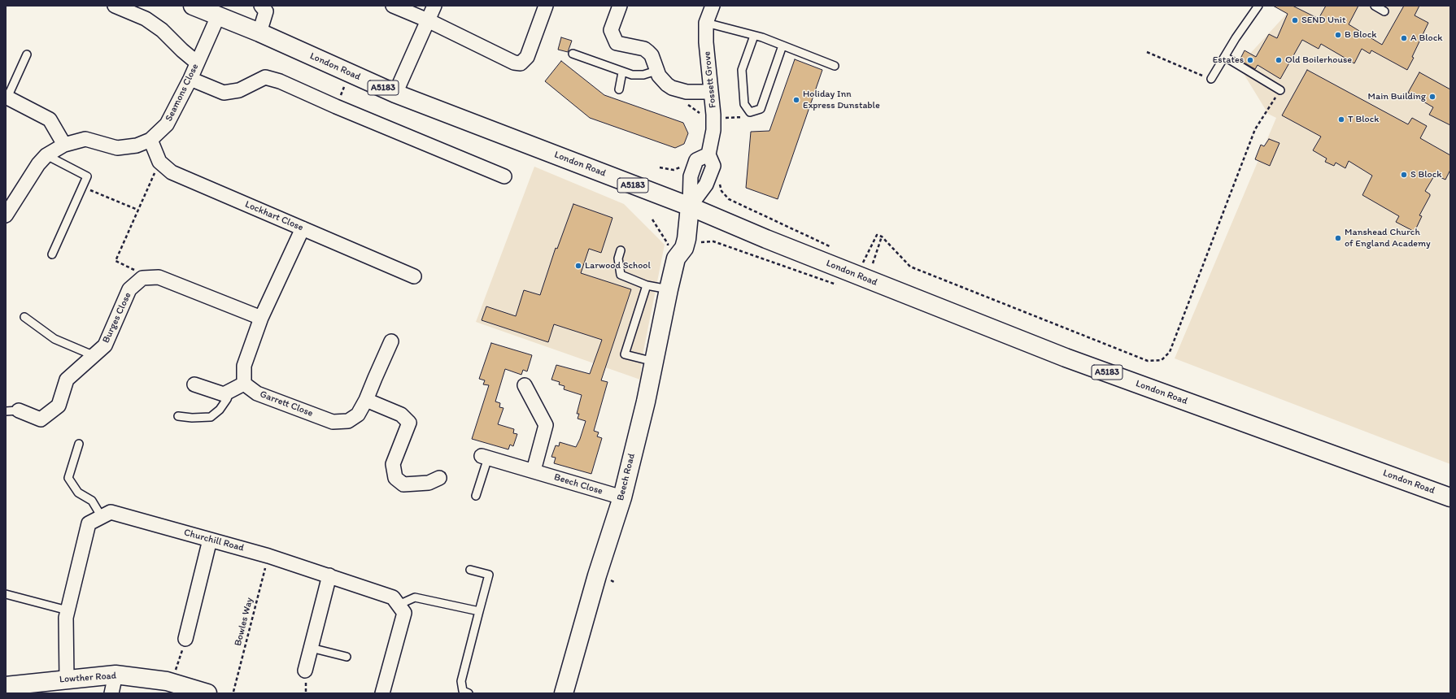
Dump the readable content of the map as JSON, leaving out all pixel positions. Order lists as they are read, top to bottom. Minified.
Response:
{"streets":{"main road":["London Road","A5183","Beech Road","Lowther Road"],"street":["Fossett Grove","Seamons Close","Lockhart Close","Burges Close","Garrett Close","Beech Close","Churchill Road"],"path":["Bowles Way"]},"crossings":[["London Road","Fossett Grove"],["London Road","Seamons Close"],["London Road","Beech Road"],["Fossett Grove","Beech Road"],["Seamons Close","Lockhart Close"],["Beech Road","Beech Close"],["Churchill Road","Bowles Way"],["Churchill Road","Lowther Road"]],"places":["SEND Unit","B Block","A Block","Estates","Old Boilerhouse","Main Building","Holiday Inn Express Dunstable","T Block","S Block","Manshead Church of England Academy","Larwood School"]}
